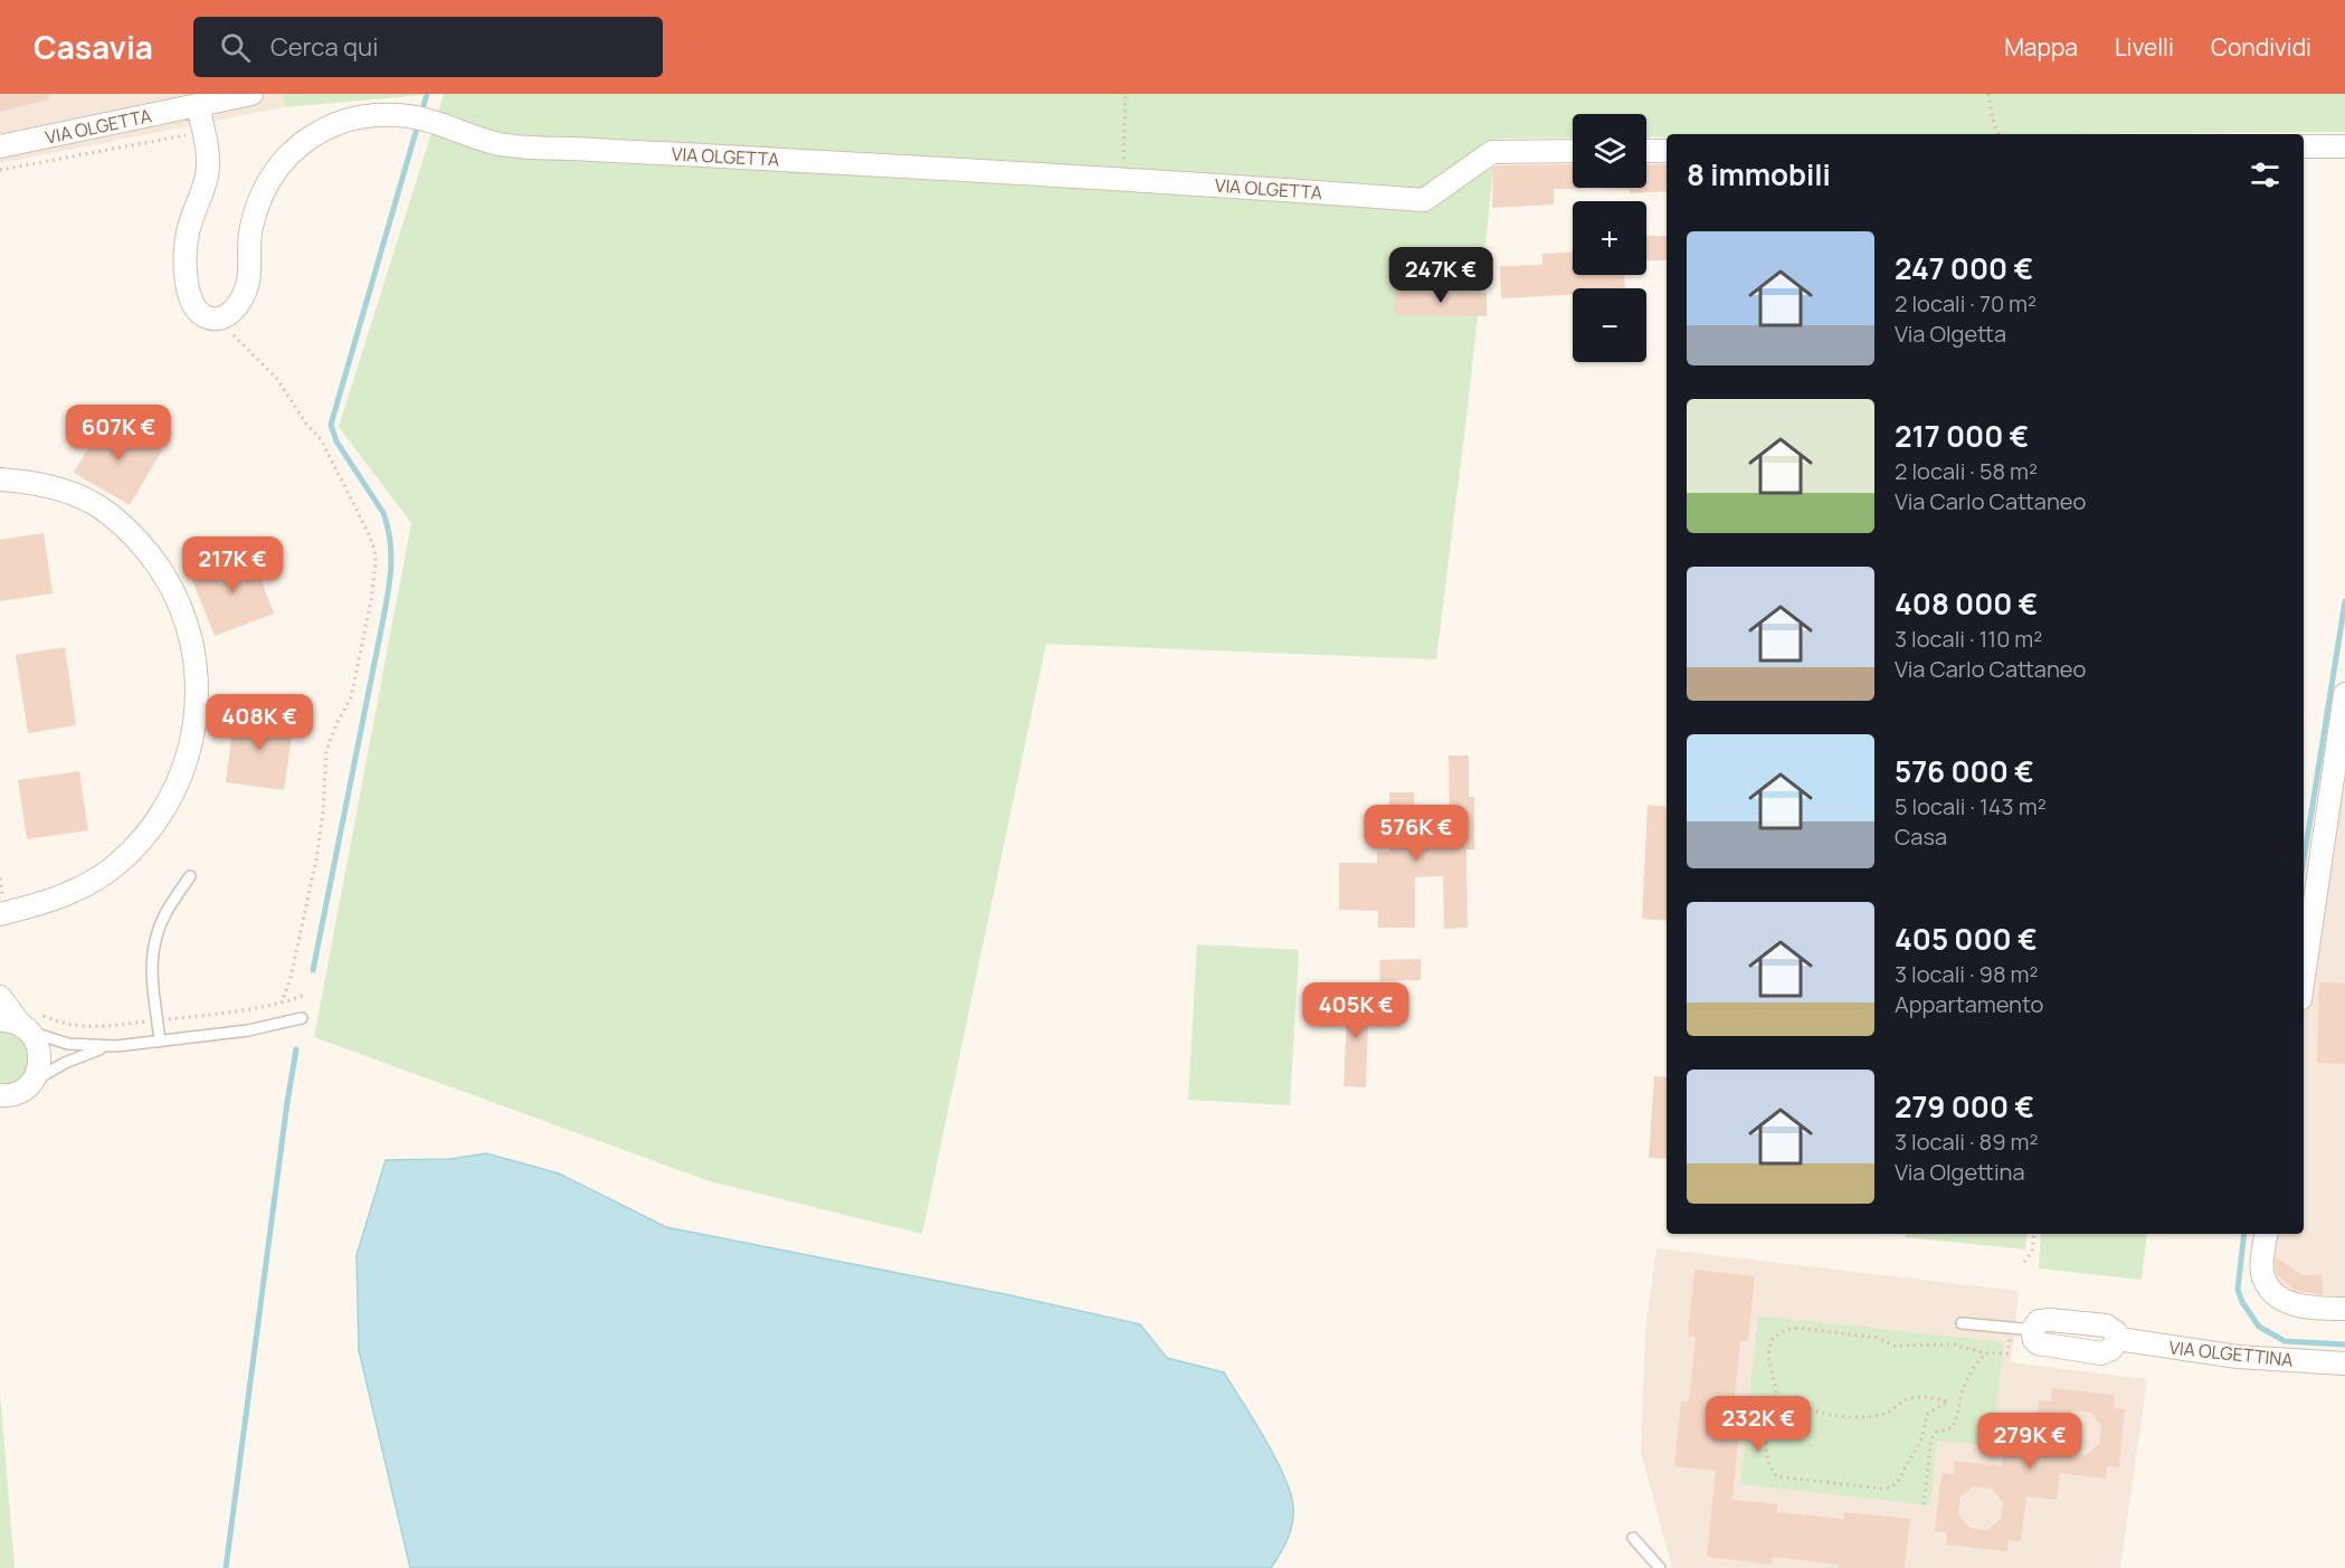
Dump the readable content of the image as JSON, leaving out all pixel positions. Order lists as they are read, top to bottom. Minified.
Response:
{"streets":{"street":["VIA OLGETTA","VIA OLGETTINA"]},"page":{"header":"Casavia","search":"Cerca qui","nav":["Mappa","Livelli","Condividi"],"map_buttons":["+","−"],"heading":"8 immobili","list":[{"name":"247 000 €","note":"2 locali · 70 m² · Via Olgetta"},{"name":"217 000 €","note":"2 locali · 58 m² · Via Carlo Cattaneo"},{"name":"408 000 €","note":"3 locali · 110 m² · Via Carlo Cattaneo"},{"name":"576 000 €","note":"5 locali · 143 m² · Casa"},{"name":"405 000 €","note":"3 locali · 98 m² · Appartamento"},{"name":"279 000 €","note":"3 locali · 89 m² · Via Olgettina"}],"price":["247K €","607K €","217K €","408K €","576K €","405K €","232K €","279K €"]}}
